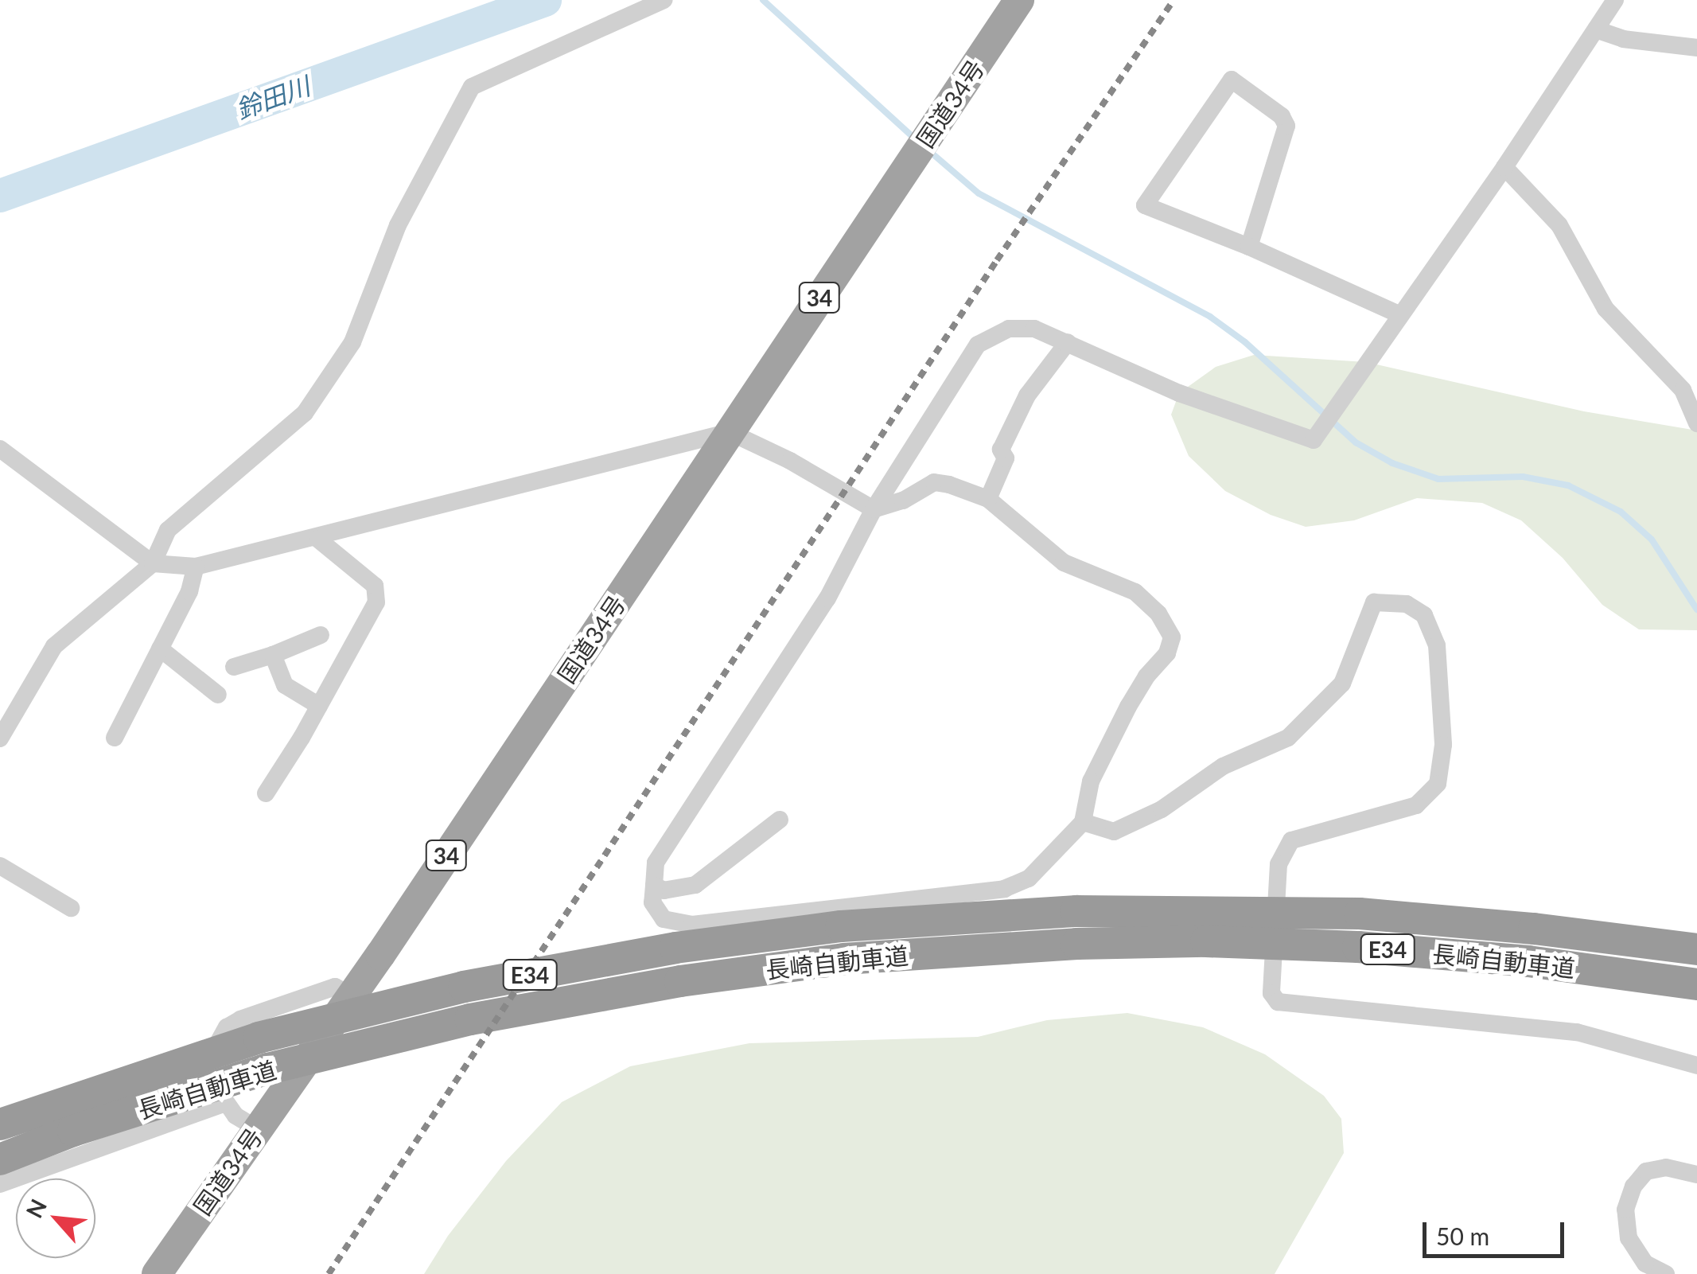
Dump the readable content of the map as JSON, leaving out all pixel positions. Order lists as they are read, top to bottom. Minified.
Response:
{"streets":{"highway":["国道34号","34","E34","長崎自動車道"]},"water":["鈴田川"],"scale_bar":"50 m","north":"top left"}
